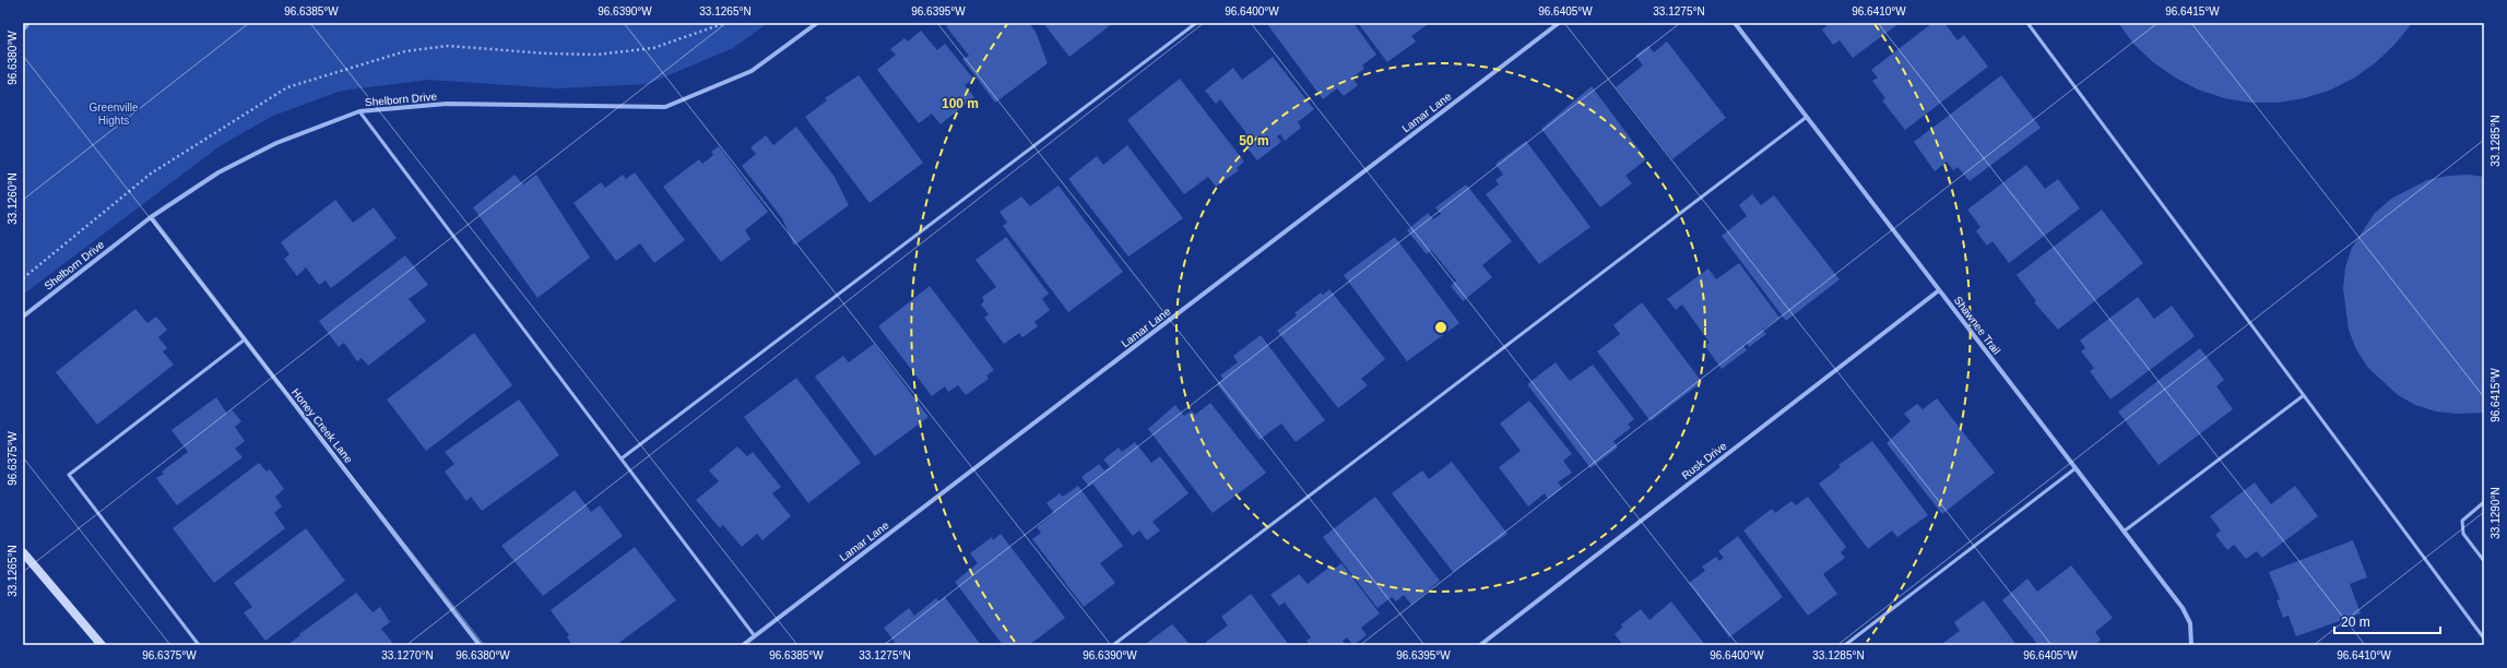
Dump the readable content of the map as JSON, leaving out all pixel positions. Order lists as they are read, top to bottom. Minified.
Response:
{"streets":{"street":["Shelborn Drive","Lamar Lane","Shawnee Trail","Honey Creek Lane","Rusk Drive"]},"crossings":[["Shelborn Drive","Honey Creek Lane"],["Shawnee Trail","Rusk Drive"]],"parks":["Greenville Hights"],"scale_bar":"20 m","coordinates":["96.6385°W","96.6390°W","33.1265°N","96.6395°W","96.6400°W","96.6405°W","33.1275°N","96.6410°W","96.6415°W","96.6380°W","33.1285°N","33.1260°N","96.6375°W","33.1290°N","33.1270°N"],"rings":["100 m","50 m"]}
